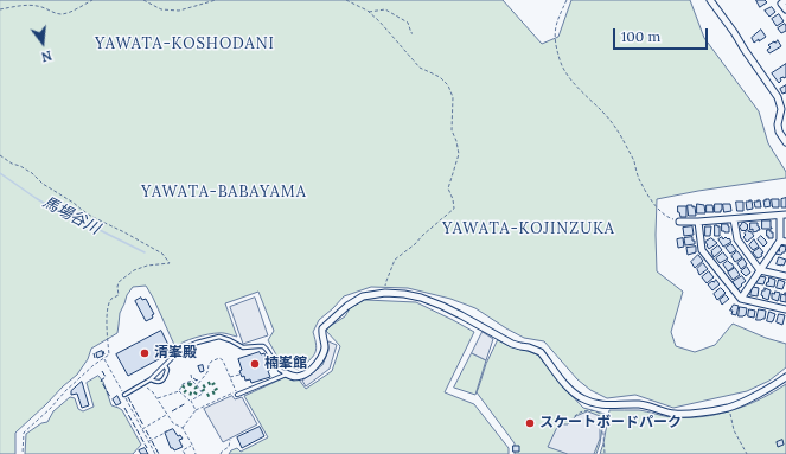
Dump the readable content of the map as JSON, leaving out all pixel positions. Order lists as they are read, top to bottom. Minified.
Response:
{"districts":["YAWATA-KOSHODANI","YAWATA-BABAYAMA","YAWATA-KOJINZUKA"],"water":["馬場谷川"],"places":["清峯殿","楠峯館","スケートボードパーク"],"scale_bar":"100 m","north":"bottom"}
